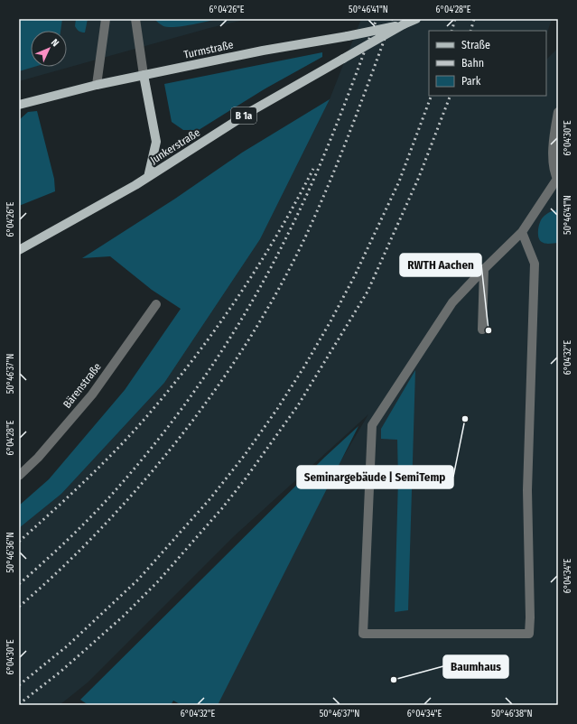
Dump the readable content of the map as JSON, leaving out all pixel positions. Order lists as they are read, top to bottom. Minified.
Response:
{"streets":{"main road":["Turmstraße","B 1a","Junkerstraße"],"street":["Bärenstraße"]},"crossings":[["Turmstraße","Junkerstraße"]],"places":["RWTH Aachen","Seminargebäude | SemiTemp","Baumhaus"],"legend":["Straße","Bahn","Park"],"north":"top right","coordinates":["6°04'26\"E","50°46'41\"N","6°04'28\"E","6°04'30\"E","6°04'32\"E","50°46'37\"N","50°46'36\"N","6°04'34\"E","50°46'38\"N"]}
